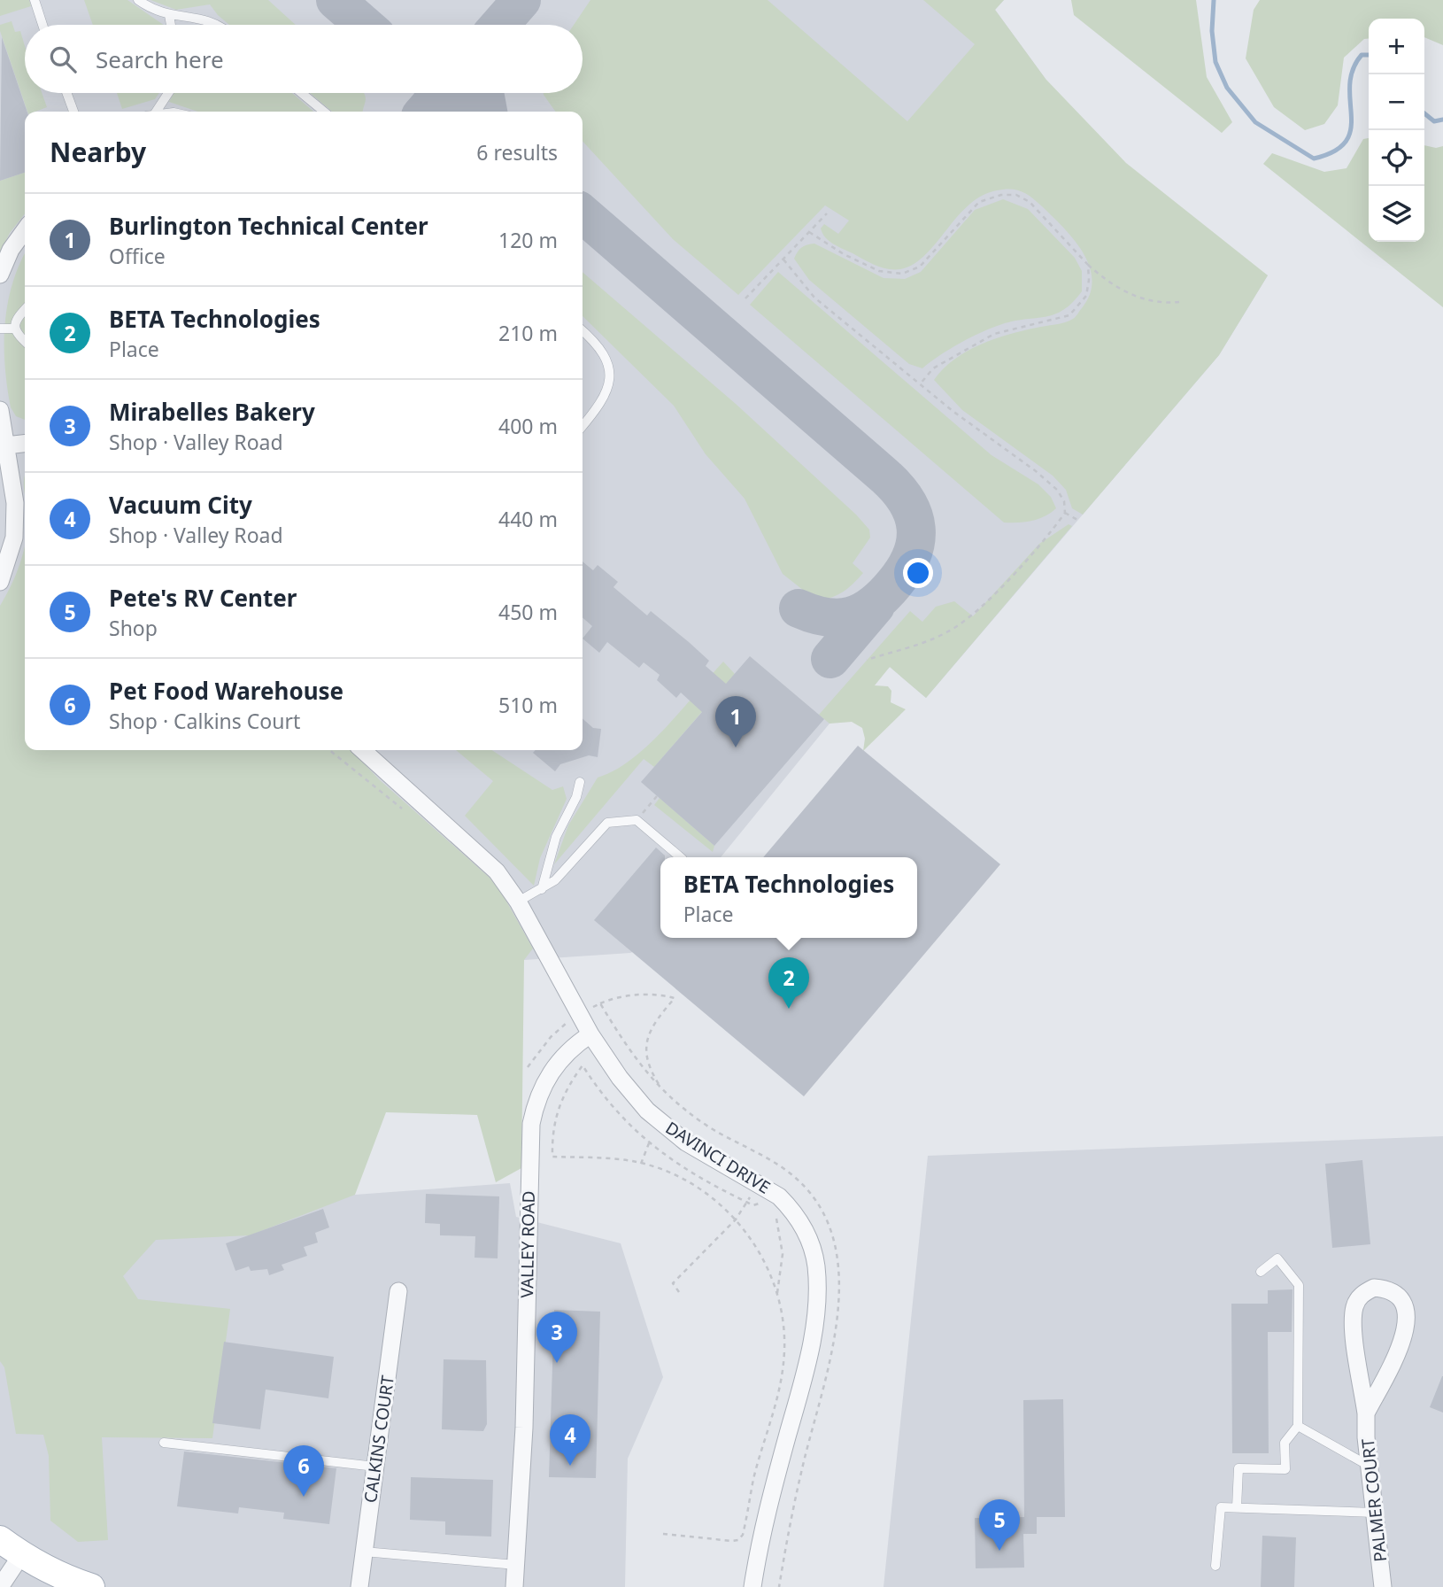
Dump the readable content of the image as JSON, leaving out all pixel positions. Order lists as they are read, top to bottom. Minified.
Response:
{"streets":{"street":["DAVINCI DRIVE","VALLEY ROAD","CALKINS COURT","PALMER COURT"]},"crossings":[["DAVINCI DRIVE","VALLEY ROAD"]],"page":{"map_buttons":["+","−"],"search":"Search here","heading":["Nearby","6 results"],"list":[{"mark":"1","name":"Burlington Technical Center","note":"Office","value":"120 m"},{"mark":"2","name":"BETA Technologies","note":"Place","value":"210 m"},{"mark":"3","name":"Mirabelles Bakery","note":"Shop · Valley Road","value":"400 m"},{"mark":"4","name":"Vacuum City","note":"Shop · Valley Road","value":"440 m"},{"mark":"5","name":"Pete's RV Center","note":"Shop","value":"450 m"},{"mark":"6","name":"Pet Food Warehouse","note":"Shop · Calkins Court","value":"510 m"}],"pins":["1","2","3","4","6","5"],"popup":["BETA Technologies","Place"]}}
